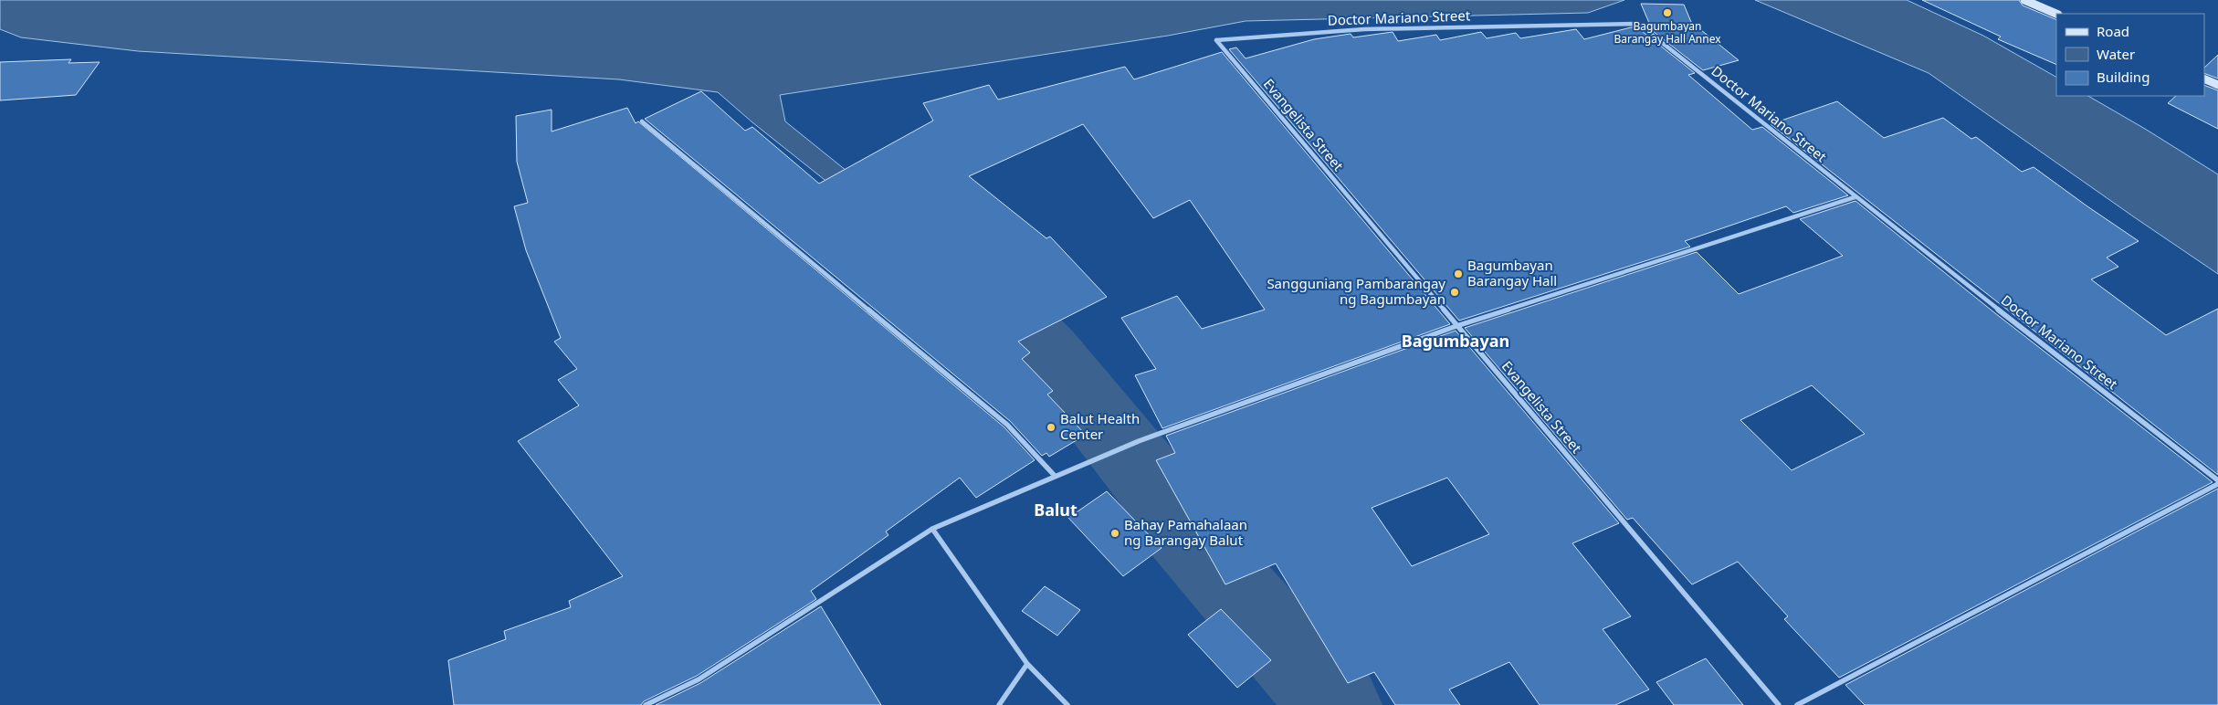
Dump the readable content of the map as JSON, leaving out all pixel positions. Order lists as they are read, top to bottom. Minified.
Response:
{"streets":{"street":["Doctor Mariano Street","Evangelista Street"]},"crossings":[["Doctor Mariano Street","Evangelista Street"]],"districts":["Bagumbayan","Balut"],"places":["Bagumbayan Barangay Hall Annex","Bagumbayan Barangay Hall","Sangguniang Pambarangay ng Bagumbayan","Balut Health Center","Bahay Pamahalaan ng Barangay Balut"],"legend":["Road","Water","Building"]}
